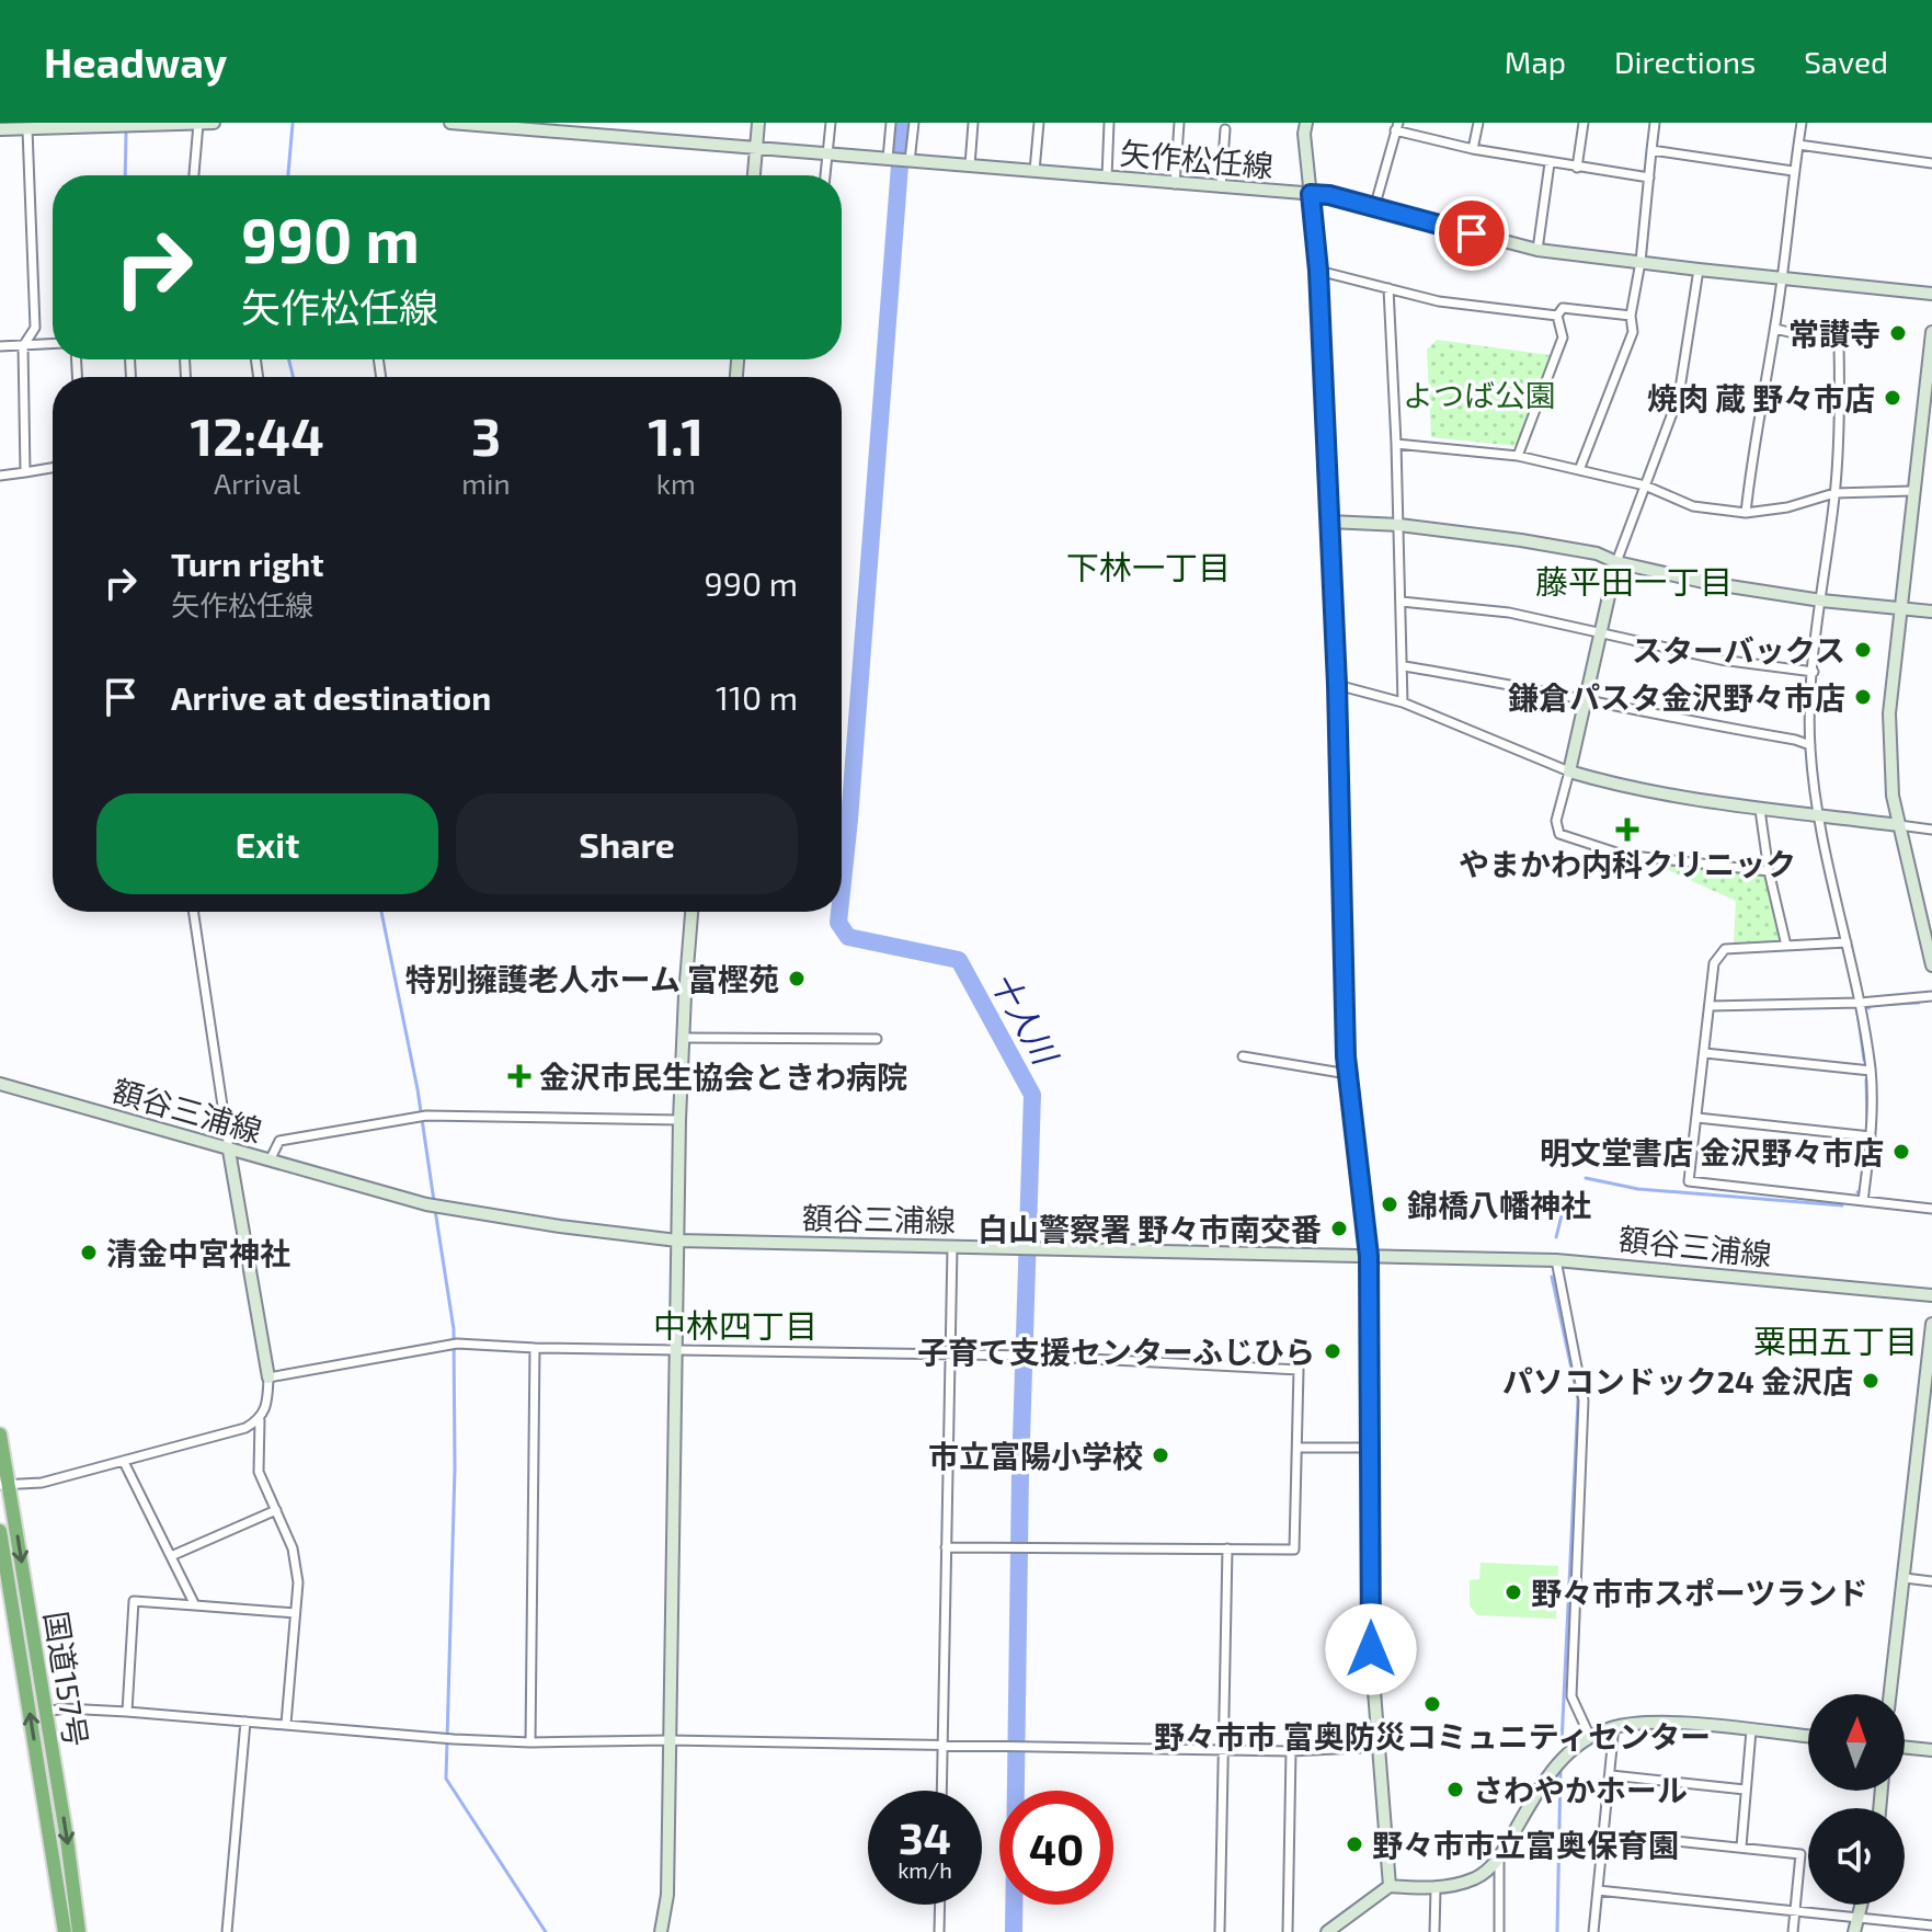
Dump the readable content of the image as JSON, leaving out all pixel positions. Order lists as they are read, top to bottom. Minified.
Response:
{"streets":{"highway":["国道157号"],"street":["矢作松任線","額谷三浦線"]},"districts":["下林一丁目","藤平田一丁目","中林四丁目","粟田五丁目"],"water":["十人川"],"parks":["よつば公園"],"places":{"other":["常讃寺","焼肉 蔵 野々市店","スターバックス","鎌倉パスタ金沢野々市店","特別擁護老人ホーム 富樫苑","明文堂書店 金沢野々市店","錦橋八幡神社","白山警察署 野々市南交番","清金中宮神社","子育て支援センターふじひら","パソコンドック24 金沢店","市立富陽小学校","野々市市スポーツランド","野々市市 富奥防災コミュニティセンター","さわやかホール","野々市市立富奥保育園"],"health":["やまかわ内科クリニック","金沢市民生協会ときわ病院"]},"north":"top","page":{"header":"Headway","nav":["Map","Directions","Saved"],"turn":["990 m","矢作松任線"],"eta":["12:44","Arrival","3","min","1.1","km"],"list":[{"name":"Turn right","note":"矢作松任線","value":"990 m"},{"name":"Arrive at destination","value":"110 m"}],"buttons":["Exit","Share"],"speed":"34 km/h","limit":"40"}}
